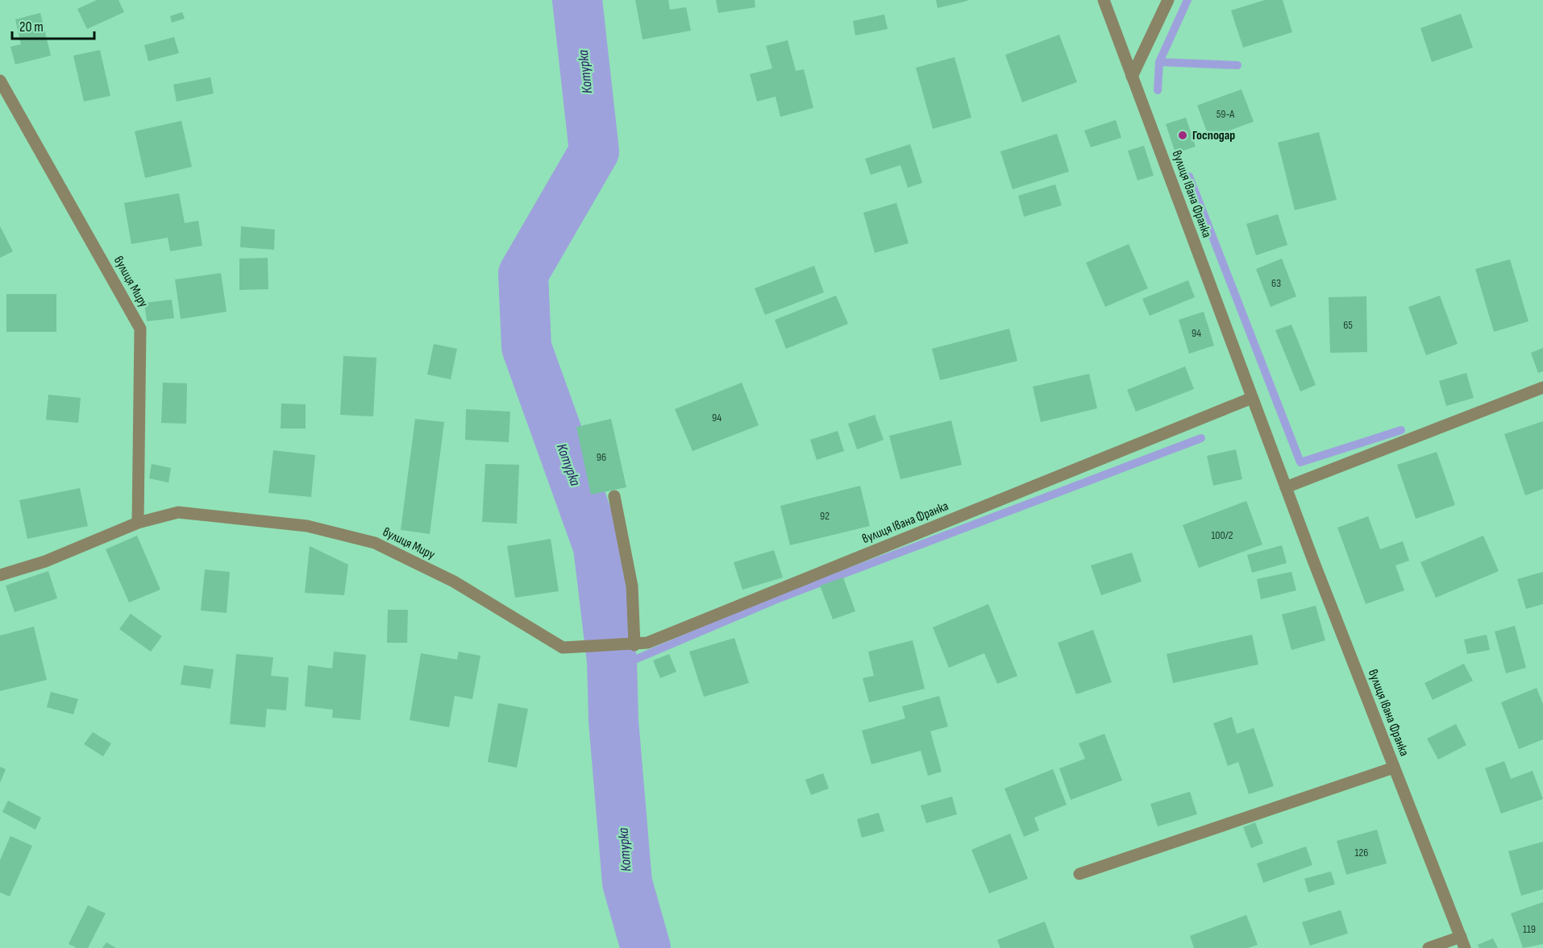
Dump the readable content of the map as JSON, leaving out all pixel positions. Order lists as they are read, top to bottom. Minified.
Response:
{"streets":{"street":["вулиця Івана Франка","вулиця Миру"]},"crossings":[["вулиця Івана Франка","вулиця Миру"]],"water":["Котурка"],"places":["Господар"],"house_numbers":["59-А","63","65","94","94","96","92","100/2","126","119"],"scale_bar":"20 m"}
